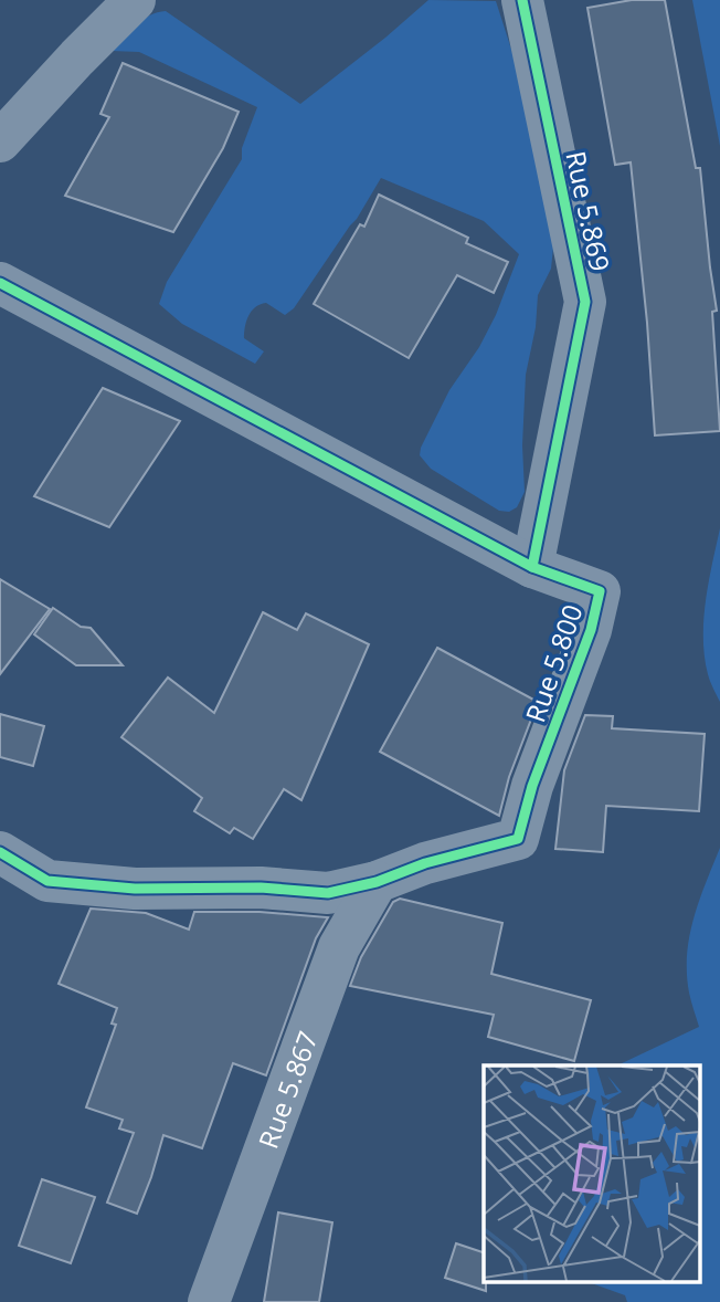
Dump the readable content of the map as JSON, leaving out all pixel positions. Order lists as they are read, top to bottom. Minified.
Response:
{"streets":{"street":["Rue 5.869","Rue 5.800","Rue 5.867"]},"crossings":[["Rue 5.869","Rue 5.800"],["Rue 5.800","Rue 5.867"]]}
